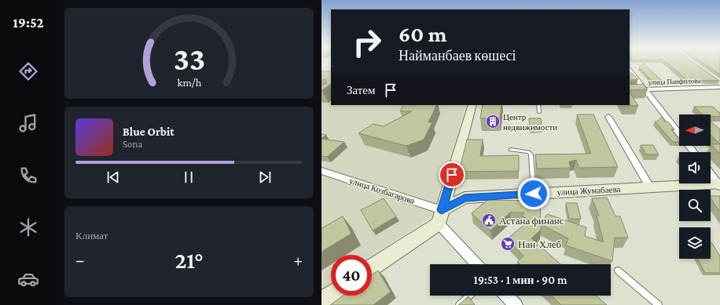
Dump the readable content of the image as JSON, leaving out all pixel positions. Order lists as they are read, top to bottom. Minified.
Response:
{"streets":{"street":["улица Панфилова","улица Козбагарова","улица Жумабаева"]},"crossings":[["улица Козбагарова","улица Жумабаева"]],"places":{"building":["Центр недвижимости"],"public building":["Астана финанс"],"supermarket":["Нан-Хлеб"]},"north":"left","page":{"tabs":"19:52","turn":["60 m","Найманбаев көшесі"],"then":"Затем","song":["Blue Orbit","Sona"],"tile":"Климат","heat":["−","21°","+"],"limit":"40","trip":"19:53 · 1 мин · 90 m","gauge":["33","km/h"]}}
